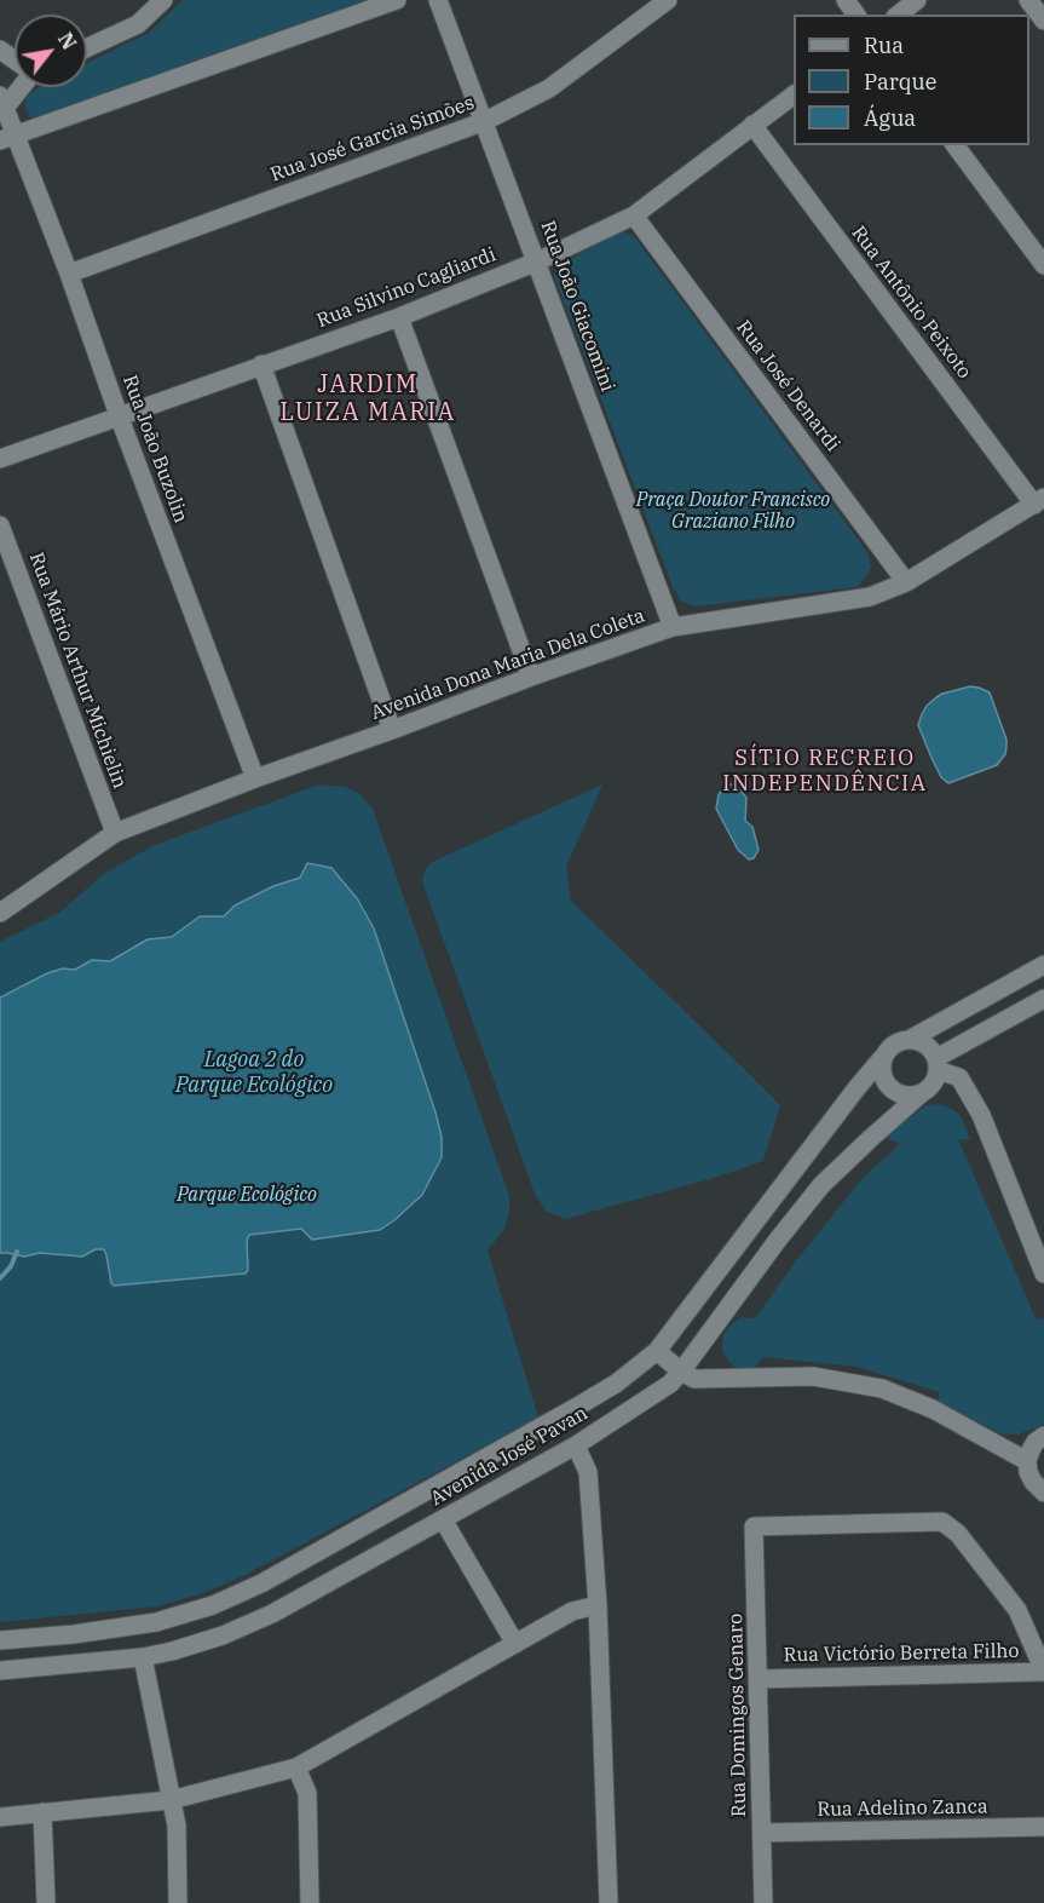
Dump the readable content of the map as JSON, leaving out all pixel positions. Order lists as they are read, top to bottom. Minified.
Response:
{"streets":{"street":["Rua José Garcia Simões","Rua Silvino Cagliardi","Rua Antônio Peixoto","Rua João Giacomini","Rua José Denardi","Rua João Buzolin","Avenida Dona Maria Dela Coleta","Rua Mário Arthur Michielin","Avenida José Pavan","Rua Victório Berreta Filho","Rua Domingos Genaro","Rua Adelino Zanca"]},"crossings":[["Rua José Garcia Simões","Rua João Giacomini"],["Rua José Garcia Simões","Rua João Buzolin"],["Rua Silvino Cagliardi","Rua Antônio Peixoto"],["Rua Silvino Cagliardi","Rua João Giacomini"],["Rua Silvino Cagliardi","Rua José Denardi"],["Rua Silvino Cagliardi","Rua João Buzolin"],["Rua Antônio Peixoto","Avenida Dona Maria Dela Coleta"],["Rua João Giacomini","Avenida Dona Maria Dela Coleta"],["Rua José Denardi","Avenida Dona Maria Dela Coleta"],["Rua João Buzolin","Avenida Dona Maria Dela Coleta"],["Avenida Dona Maria Dela Coleta","Rua Mário Arthur Michielin"],["Rua Victório Berreta Filho","Rua Domingos Genaro"],["Rua Domingos Genaro","Rua Adelino Zanca"]],"districts":["JARDIM LUIZA MARIA","SÍTIO RECREIO INDEPENDÊNCIA"],"water":["Lagoa 2 do Parque Ecológico"],"parks":["Praça Doutor Francisco Graziano Filho","Parque Ecológico"],"legend":["Rua","Parque","Água"],"north":"top right"}
